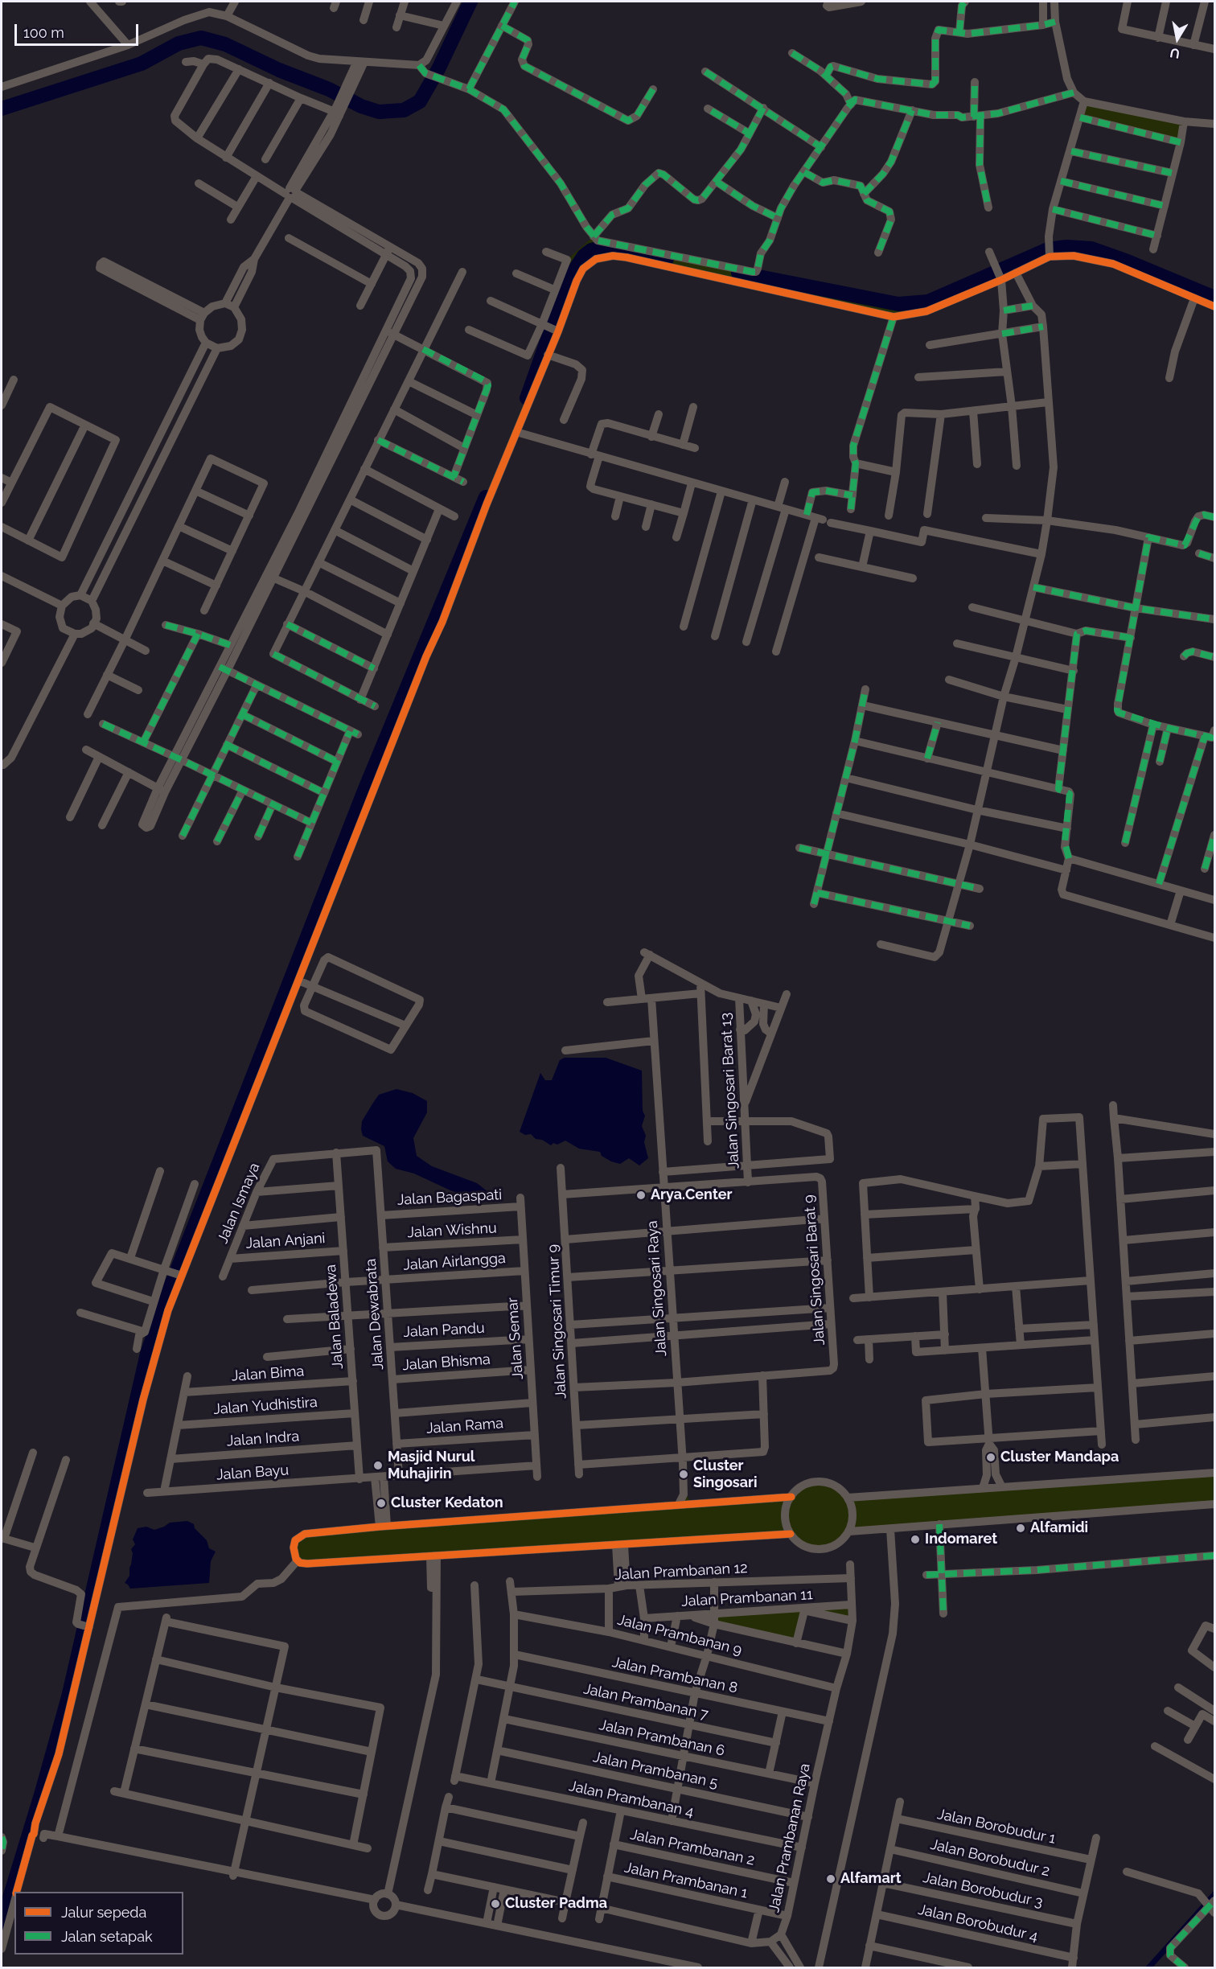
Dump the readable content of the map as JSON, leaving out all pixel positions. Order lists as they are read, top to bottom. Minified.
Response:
{"streets":{"street":["Jalan Singosari Barat 13","Jalan Bagaspati","Jalan Ismaya","Jalan Wishnu","Jalan Anjani","Jalan Airlangga","Jalan Singosari Barat 9","Jalan Singosari Raya","Jalan Dewabrata","Jalan Baladewa","Jalan Singosari Timur 9","Jalan Pandu","Jalan Semar","Jalan Bhisma","Jalan Bima","Jalan Yudhistira","Jalan Rama","Jalan Indra","Jalan Bayu","Jalan Prambanan 12","Jalan Prambanan 11","Jalan Prambanan 9","Jalan Prambanan 8","Jalan Prambanan 7","Jalan Prambanan 6","Jalan Prambanan 5","Jalan Prambanan 4","Jalan Borobudur 1","Jalan Prambanan Raya","Jalan Prambanan 2","Jalan Borobudur 2","Jalan Prambanan 1","Jalan Borobudur 3","Jalan Borobudur 4"]},"crossings":[["Jalan Singosari Barat 13","Jalan Singosari Barat 9"],["Jalan Bagaspati","Jalan Dewabrata"],["Jalan Bagaspati","Jalan Semar"],["Jalan Ismaya","Jalan Anjani"],["Jalan Ismaya","Jalan Dewabrata"],["Jalan Ismaya","Jalan Baladewa"],["Jalan Wishnu","Jalan Dewabrata"],["Jalan Wishnu","Jalan Semar"],["Jalan Anjani","Jalan Baladewa"],["Jalan Airlangga","Jalan Dewabrata"],["Jalan Airlangga","Jalan Baladewa"],["Jalan Airlangga","Jalan Semar"],["Jalan Dewabrata","Jalan Pandu"],["Jalan Dewabrata","Jalan Bhisma"],["Jalan Dewabrata","Jalan Rama"],["Jalan Dewabrata","Jalan Bayu"],["Jalan Baladewa","Jalan Bima"],["Jalan Baladewa","Jalan Yudhistira"],["Jalan Baladewa","Jalan Indra"],["Jalan Baladewa","Jalan Bayu"],["Jalan Pandu","Jalan Semar"],["Jalan Semar","Jalan Bhisma"],["Jalan Semar","Jalan Rama"],["Jalan Semar","Jalan Bayu"],["Jalan Prambanan 12","Jalan Prambanan Raya"],["Jalan Prambanan 11","Jalan Prambanan Raya"],["Jalan Prambanan 9","Jalan Prambanan Raya"],["Jalan Prambanan 8","Jalan Prambanan Raya"],["Jalan Prambanan 7","Jalan Prambanan 4"],["Jalan Prambanan 6","Jalan Prambanan Raya"],["Jalan Prambanan 5","Jalan Prambanan Raya"],["Jalan Prambanan 4","Jalan Prambanan Raya"],["Jalan Prambanan Raya","Jalan Prambanan 2"],["Jalan Prambanan Raya","Jalan Prambanan 1"]],"places":["Arya.Center","Cluster Mandapa","Masjid Nurul Muhajirin","Cluster Singosari","Cluster Kedaton","Alfamidi","Indomaret","Alfamart","Cluster Padma"],"legend":["Jalur sepeda","Jalan setapak"],"scale_bar":"100 m","north":"bottom"}
